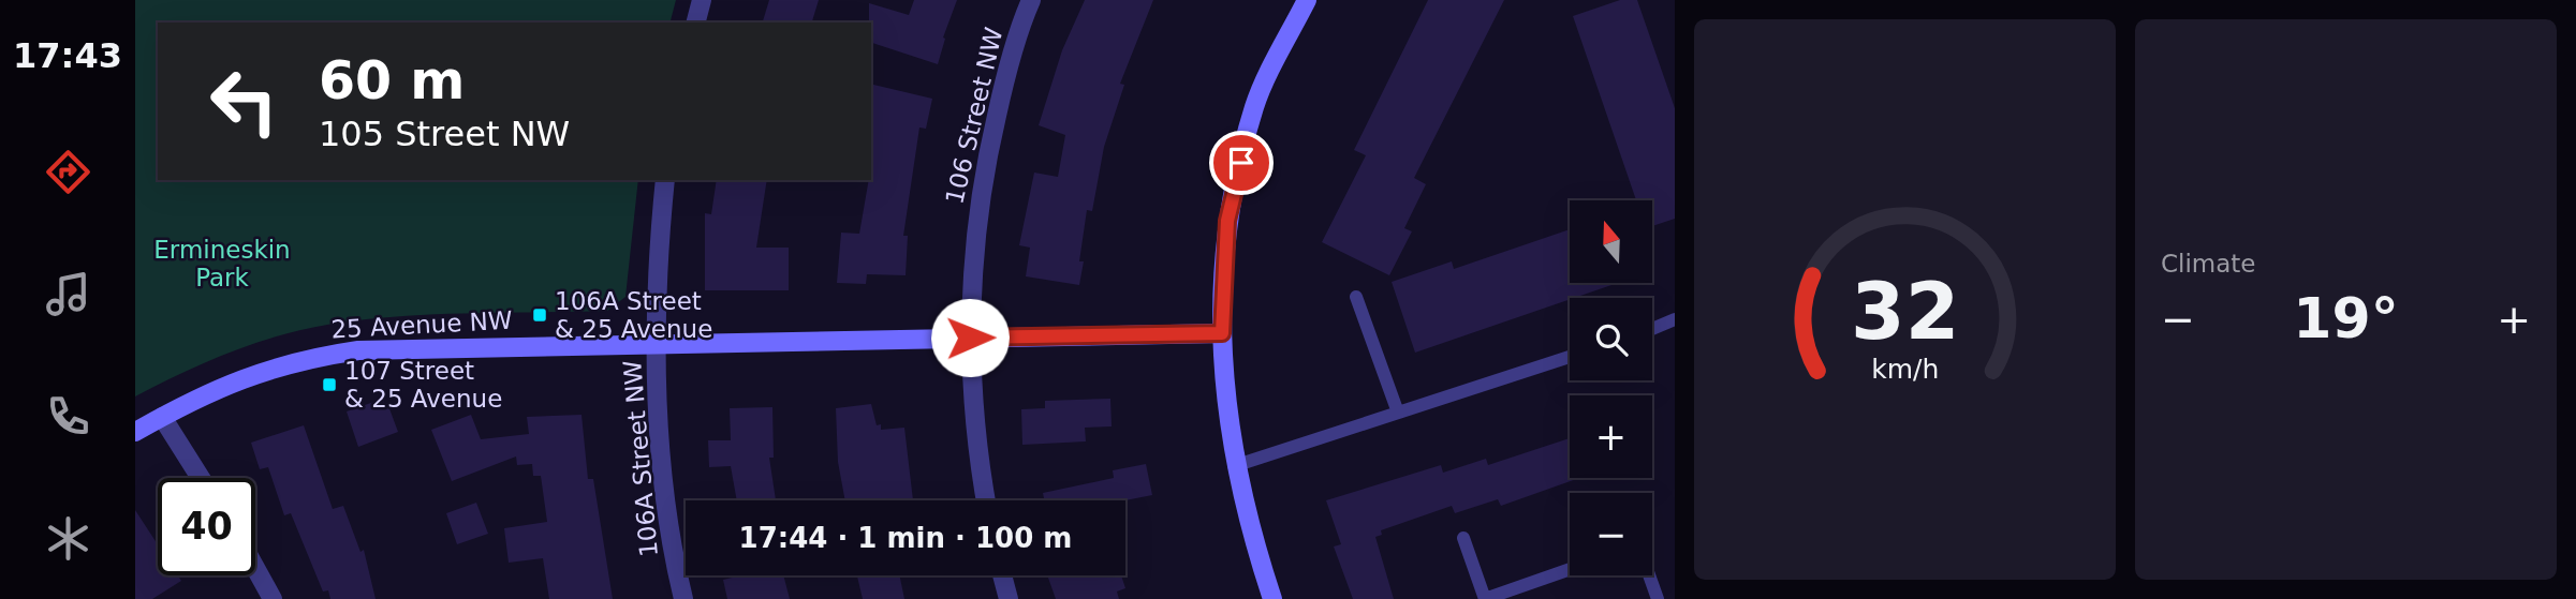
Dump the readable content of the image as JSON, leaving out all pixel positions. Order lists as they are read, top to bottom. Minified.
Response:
{"streets":{"street":["106 Street NW","25 Avenue NW","106A Street NW"]},"crossings":[["106 Street NW","25 Avenue NW"],["25 Avenue NW","106A Street NW"]],"parks":["Ermineskin Park"],"places":{"transit":["106A Street & 25 Avenue","107 Street & 25 Avenue"]},"north":"top","page":{"tabs":"17:43","tile":"Climate","turn":["60 m","105 Street NW"],"map_buttons":["+","−"],"heat":["−","19°","+"],"limit":"40","trip":"17:44 · 1 min · 100 m","gauge":["32","km/h"]}}
